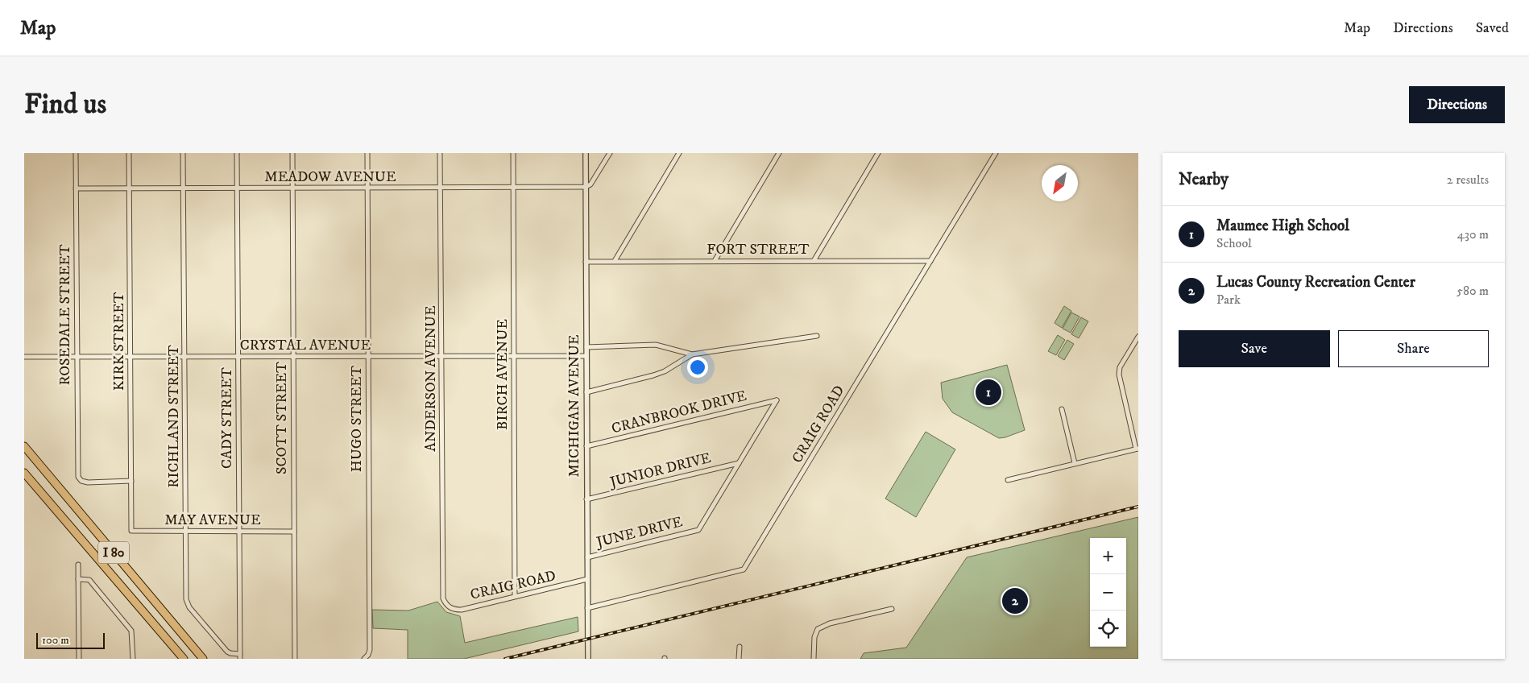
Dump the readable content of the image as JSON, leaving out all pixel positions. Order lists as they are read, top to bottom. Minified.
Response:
{"streets":{"highway":["I 80"],"street":["MEADOW AVENUE","FORT STREET","ROSEDALE STREET","KIRK STREET","CRYSTAL AVENUE","BIRCH AVENUE","ANDERSON AVENUE","MICHIGAN AVENUE","CRANBROOK DRIVE","RICHLAND STREET","CADY STREET","SCOTT STREET","HUGO STREET","CRAIG ROAD","JUNIOR DRIVE","MAY AVENUE","JUNE DRIVE"]},"crossings":[["MEADOW AVENUE","ROSEDALE STREET"],["MEADOW AVENUE","KIRK STREET"],["MEADOW AVENUE","BIRCH AVENUE"],["MEADOW AVENUE","ANDERSON AVENUE"],["MEADOW AVENUE","MICHIGAN AVENUE"],["MEADOW AVENUE","RICHLAND STREET"],["MEADOW AVENUE","CADY STREET"],["MEADOW AVENUE","SCOTT STREET"],["MEADOW AVENUE","HUGO STREET"],["FORT STREET","MICHIGAN AVENUE"],["FORT STREET","CRAIG ROAD"],["ROSEDALE STREET","KIRK STREET"],["ROSEDALE STREET","CRYSTAL AVENUE"],["KIRK STREET","CRYSTAL AVENUE"],["KIRK STREET","MAY AVENUE"],["CRYSTAL AVENUE","BIRCH AVENUE"],["CRYSTAL AVENUE","ANDERSON AVENUE"],["CRYSTAL AVENUE","MICHIGAN AVENUE"],["CRYSTAL AVENUE","RICHLAND STREET"],["CRYSTAL AVENUE","CADY STREET"],["CRYSTAL AVENUE","SCOTT STREET"],["CRYSTAL AVENUE","HUGO STREET"],["BIRCH AVENUE","CRAIG ROAD"],["ANDERSON AVENUE","CRAIG ROAD"],["MICHIGAN AVENUE","CRANBROOK DRIVE"],["MICHIGAN AVENUE","CRAIG ROAD"],["MICHIGAN AVENUE","JUNIOR DRIVE"],["MICHIGAN AVENUE","JUNE DRIVE"],["CRANBROOK DRIVE","JUNIOR DRIVE"],["CRANBROOK DRIVE","JUNE DRIVE"],["RICHLAND STREET","CADY STREET"],["RICHLAND STREET","MAY AVENUE"],["CADY STREET","MAY AVENUE"],["SCOTT STREET","MAY AVENUE"],["JUNIOR DRIVE","JUNE DRIVE"]],"scale_bar":"100 m","north":"bottom left","page":{"header":"Map","nav":["Map","Directions","Saved"],"buttons":["Directions",["Save","Share"]],"title":"Find us","heading":["Nearby","2 results"],"list":[{"mark":"1","name":"Maumee High School","note":"School","value":"430 m"},{"mark":"2","name":"Lucas County Recreation Center","note":"Park","value":"580 m"}],"pins":["1","2"],"map_buttons":["+","−"],"scale":"100 m"}}
